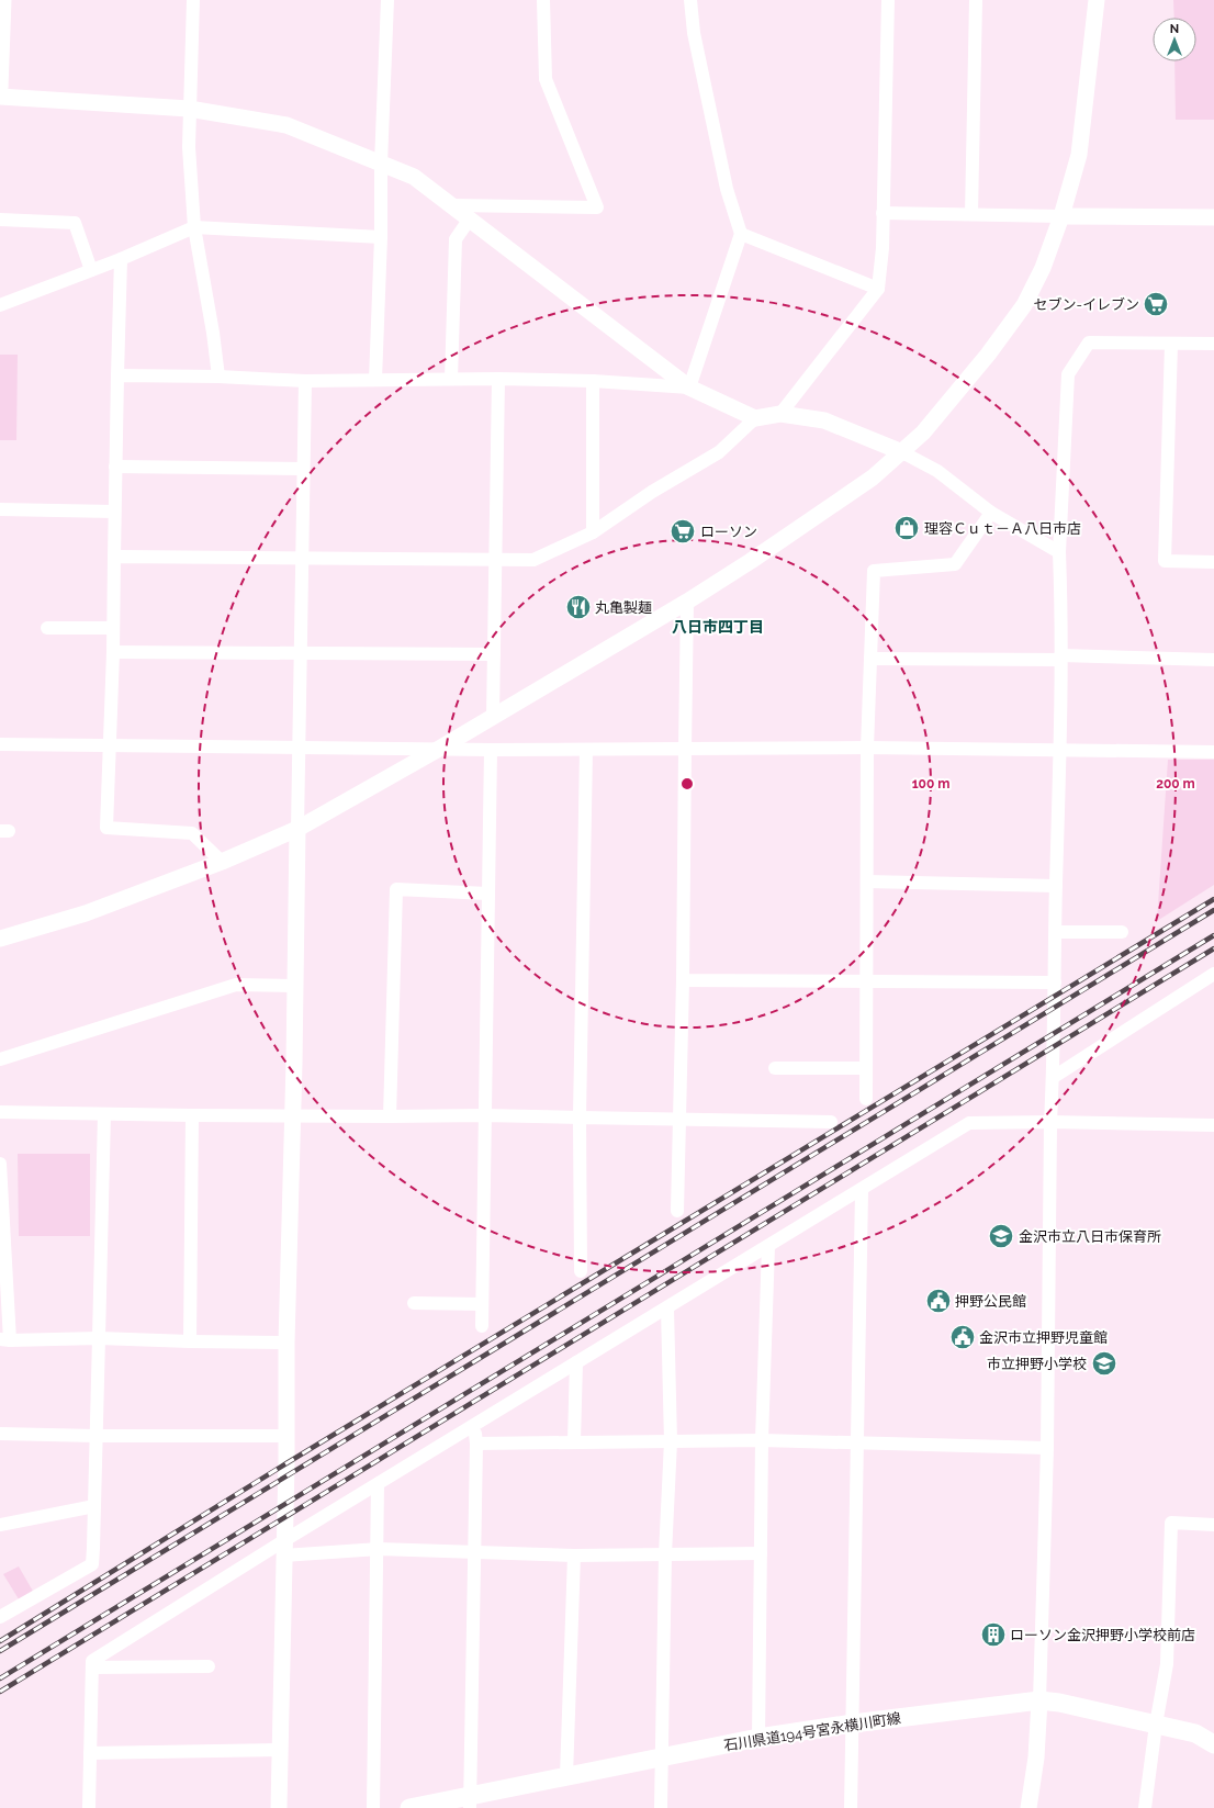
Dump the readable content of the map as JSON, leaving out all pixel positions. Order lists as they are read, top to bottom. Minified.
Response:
{"streets":{"main road":["石川県道194号宮永横川町線"]},"districts":["八日市四丁目"],"places":{"supermarket":["セブン-イレブン","ローソン"],"shop":["理容Ｃｕｔ－Ａ八日市店"],"restaurant":["丸亀製麺"],"school or university":["金沢市立八日市保育所","市立押野小学校"],"public building":["押野公民館","金沢市立押野児童館"],"building":["ローソン金沢押野小学校前店"]},"north":"top","rings":["100 m","200 m"]}
